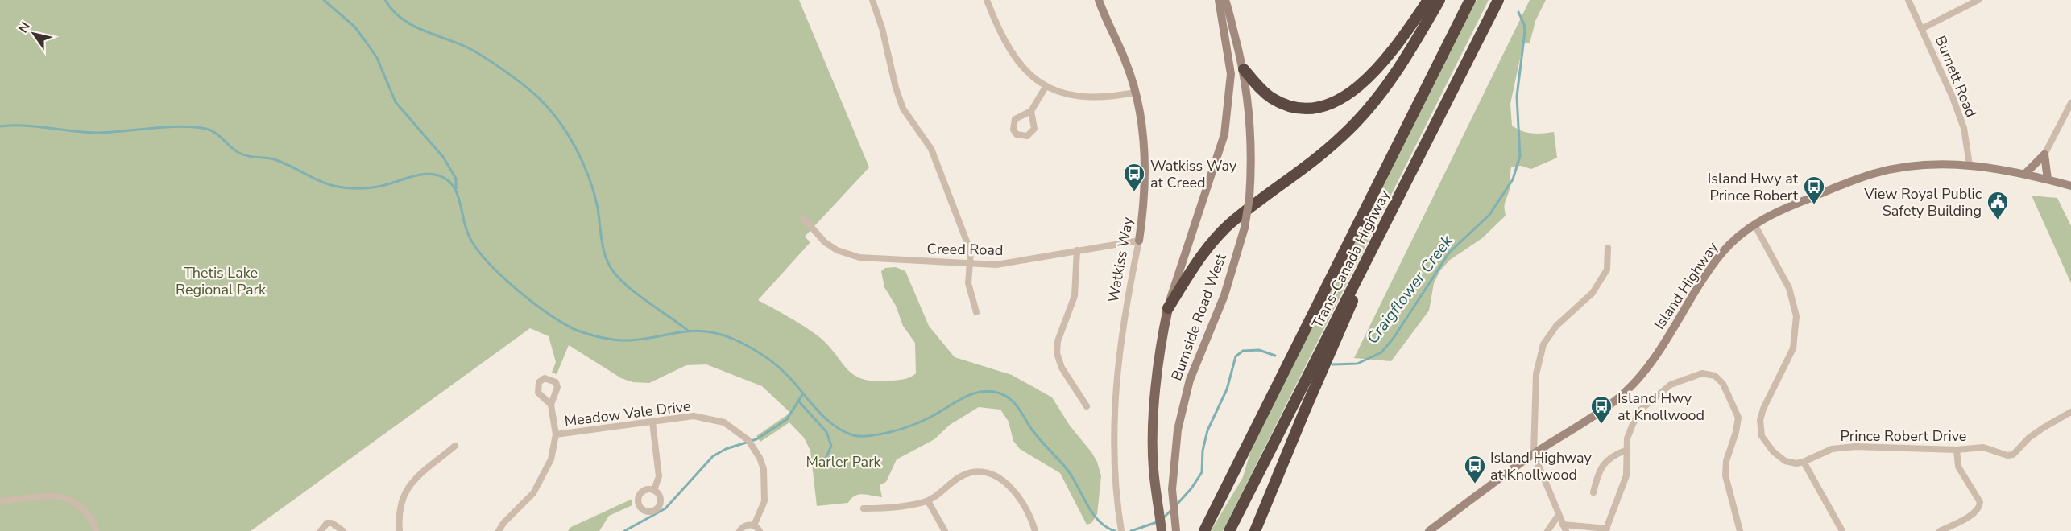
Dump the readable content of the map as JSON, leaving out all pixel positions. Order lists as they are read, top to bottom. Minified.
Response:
{"streets":{"highway":["Trans-Canada Highway"],"main road":["Burnside Road West"],"street":["Burnett Road","Creed Road","Watkiss Way","Island Highway","Meadow Vale Drive","Prince Robert Drive"]},"crossings":[["Burnett Road","Island Highway"],["Creed Road","Watkiss Way"]],"water":["Craigflower Creek"],"parks":["Thetis Lake Regional Park","Marler Park"],"places":{"bus stop":["Watkiss Way at Creed","Island Hwy at Prince Robert","Island Hwy at Knollwood","Island Highway at Knollwood"],"public building":["View Royal Public Safety Building"]},"north":"top left"}
